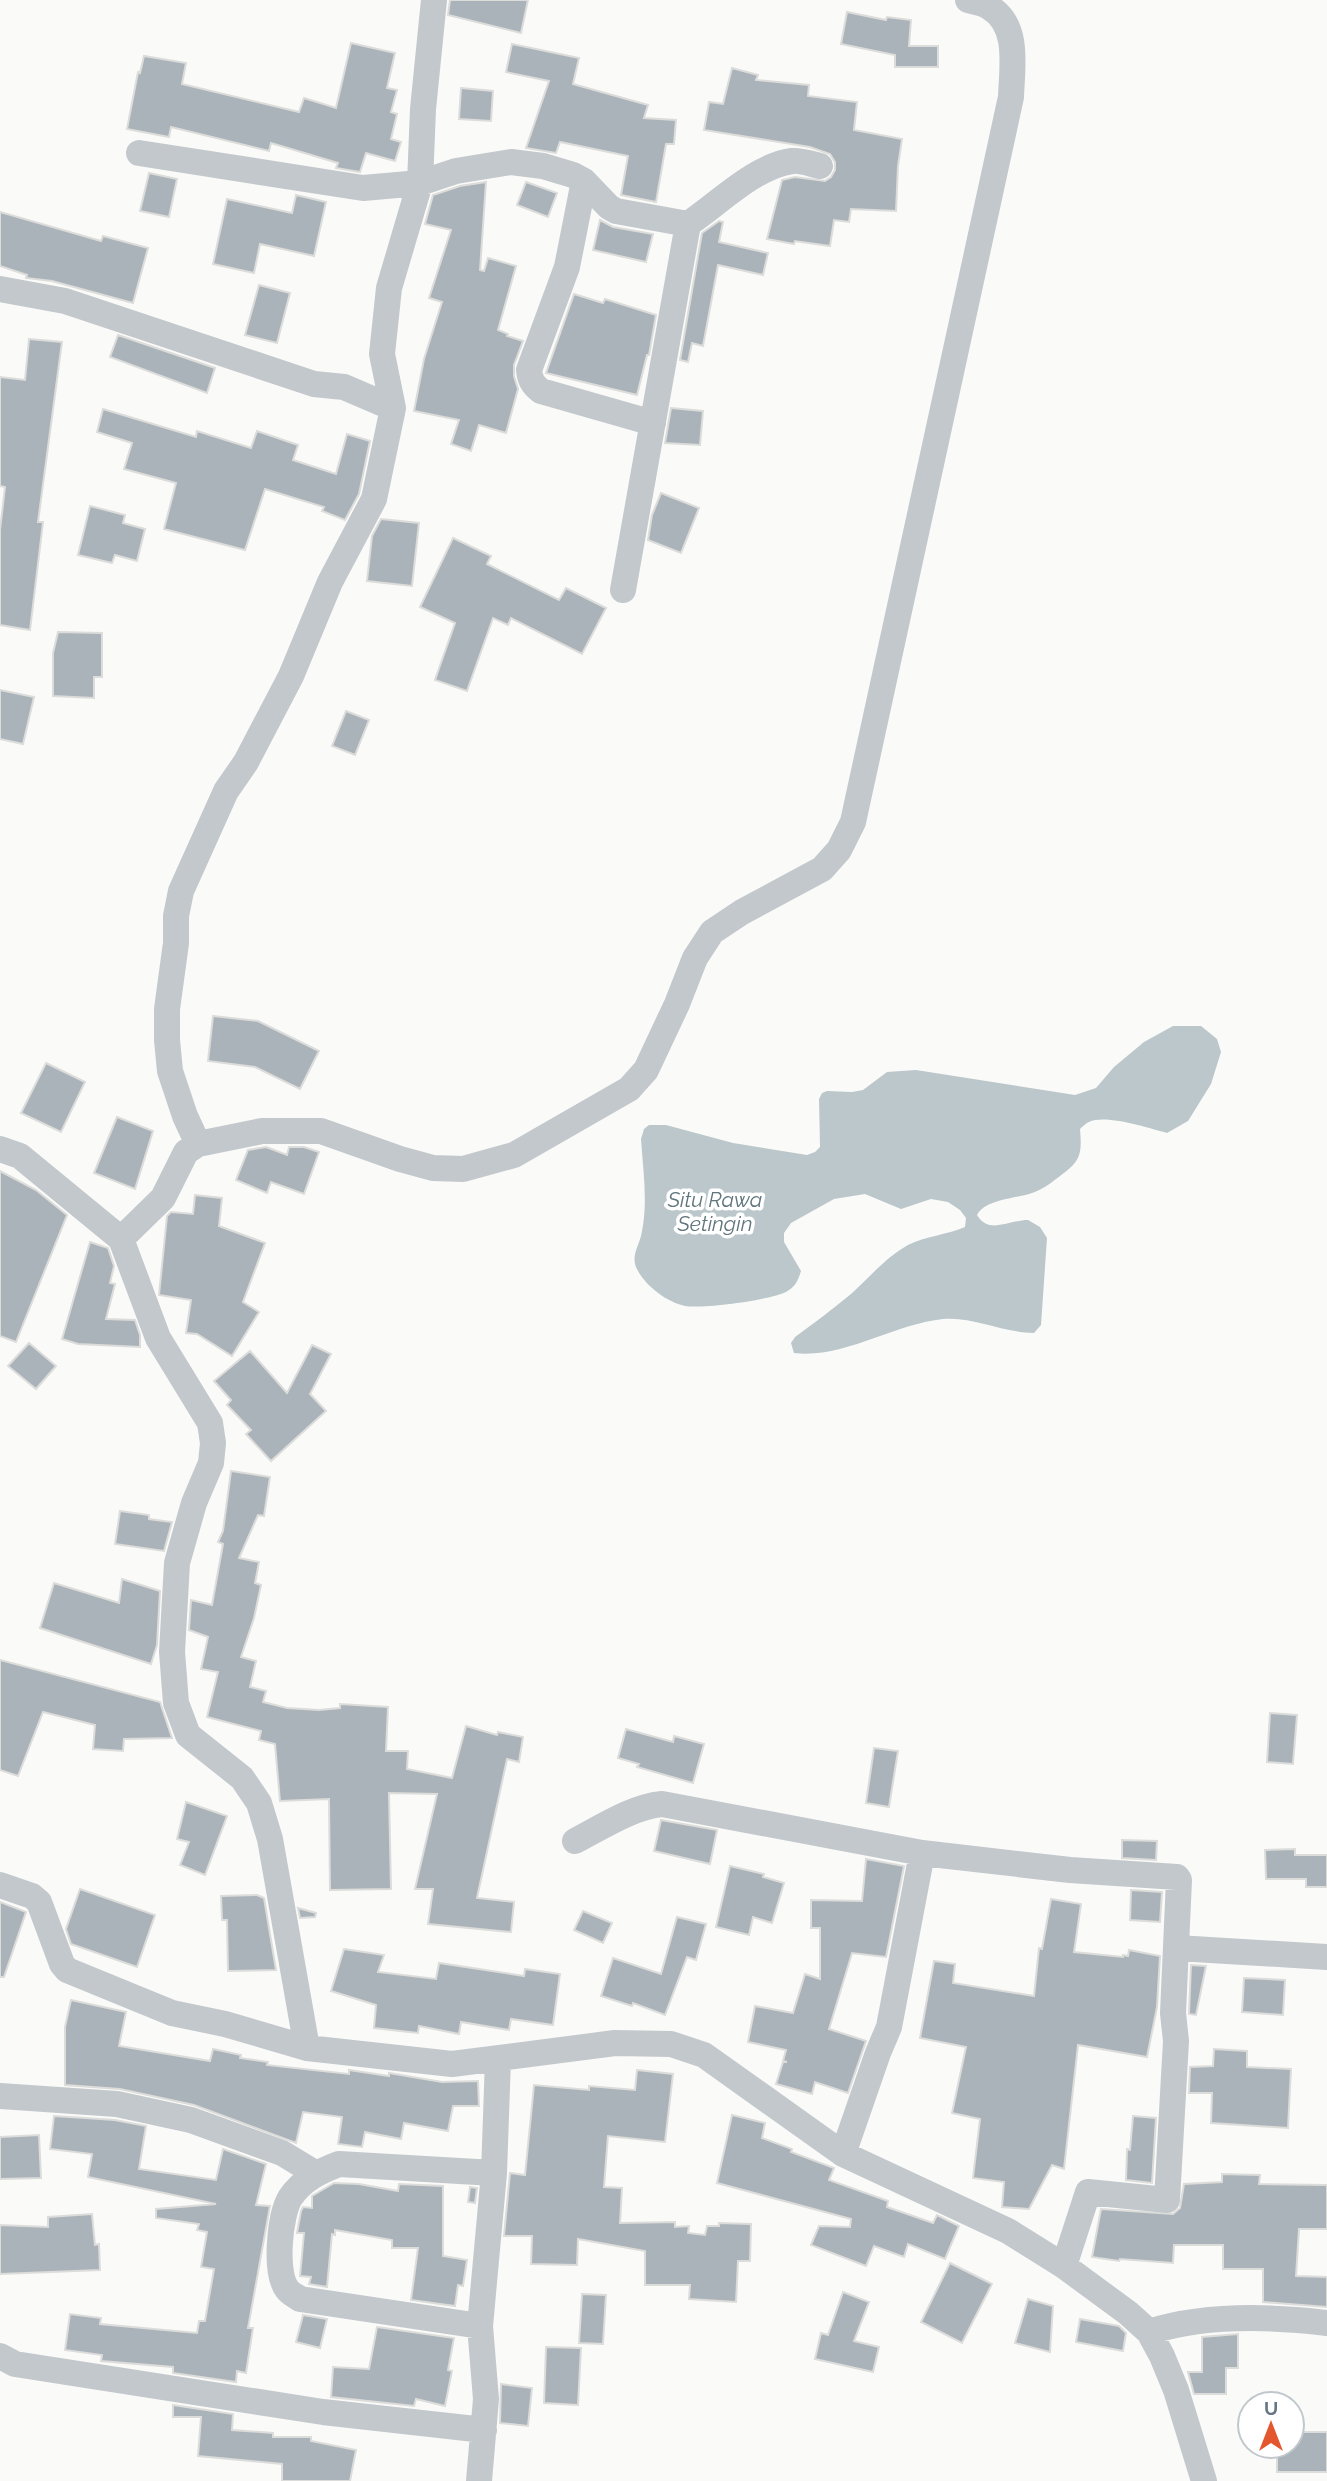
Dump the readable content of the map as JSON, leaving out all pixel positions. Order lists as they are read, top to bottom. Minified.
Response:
{"water":["Situ Rawa Setingin"],"north":"top"}
